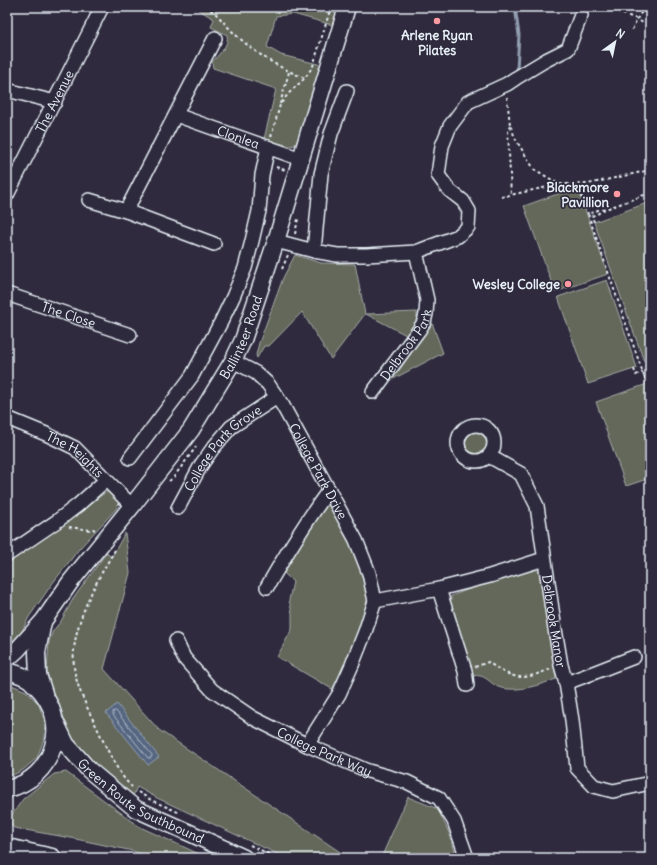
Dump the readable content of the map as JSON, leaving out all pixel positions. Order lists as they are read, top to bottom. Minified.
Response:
{"streets":{"main road":["Ballinteer Road","Green Route Southbound"],"street":["The Avenue","Clonlea","The Close","Delbrook Park","College Park Grove","The Heights","College Park Drive","Delbrook Manor","College Park Way"]},"crossings":[["Clonlea","Ballinteer Road"],["Ballinteer Road","The Heights"],["Ballinteer Road","College Park Drive"],["Ballinteer Road","Green Route Southbound"],["College Park Grove","College Park Drive"]],"places":["Arlene Ryan Pilates","Blackmore Pavillion","Wesley College"],"north":"top right"}
